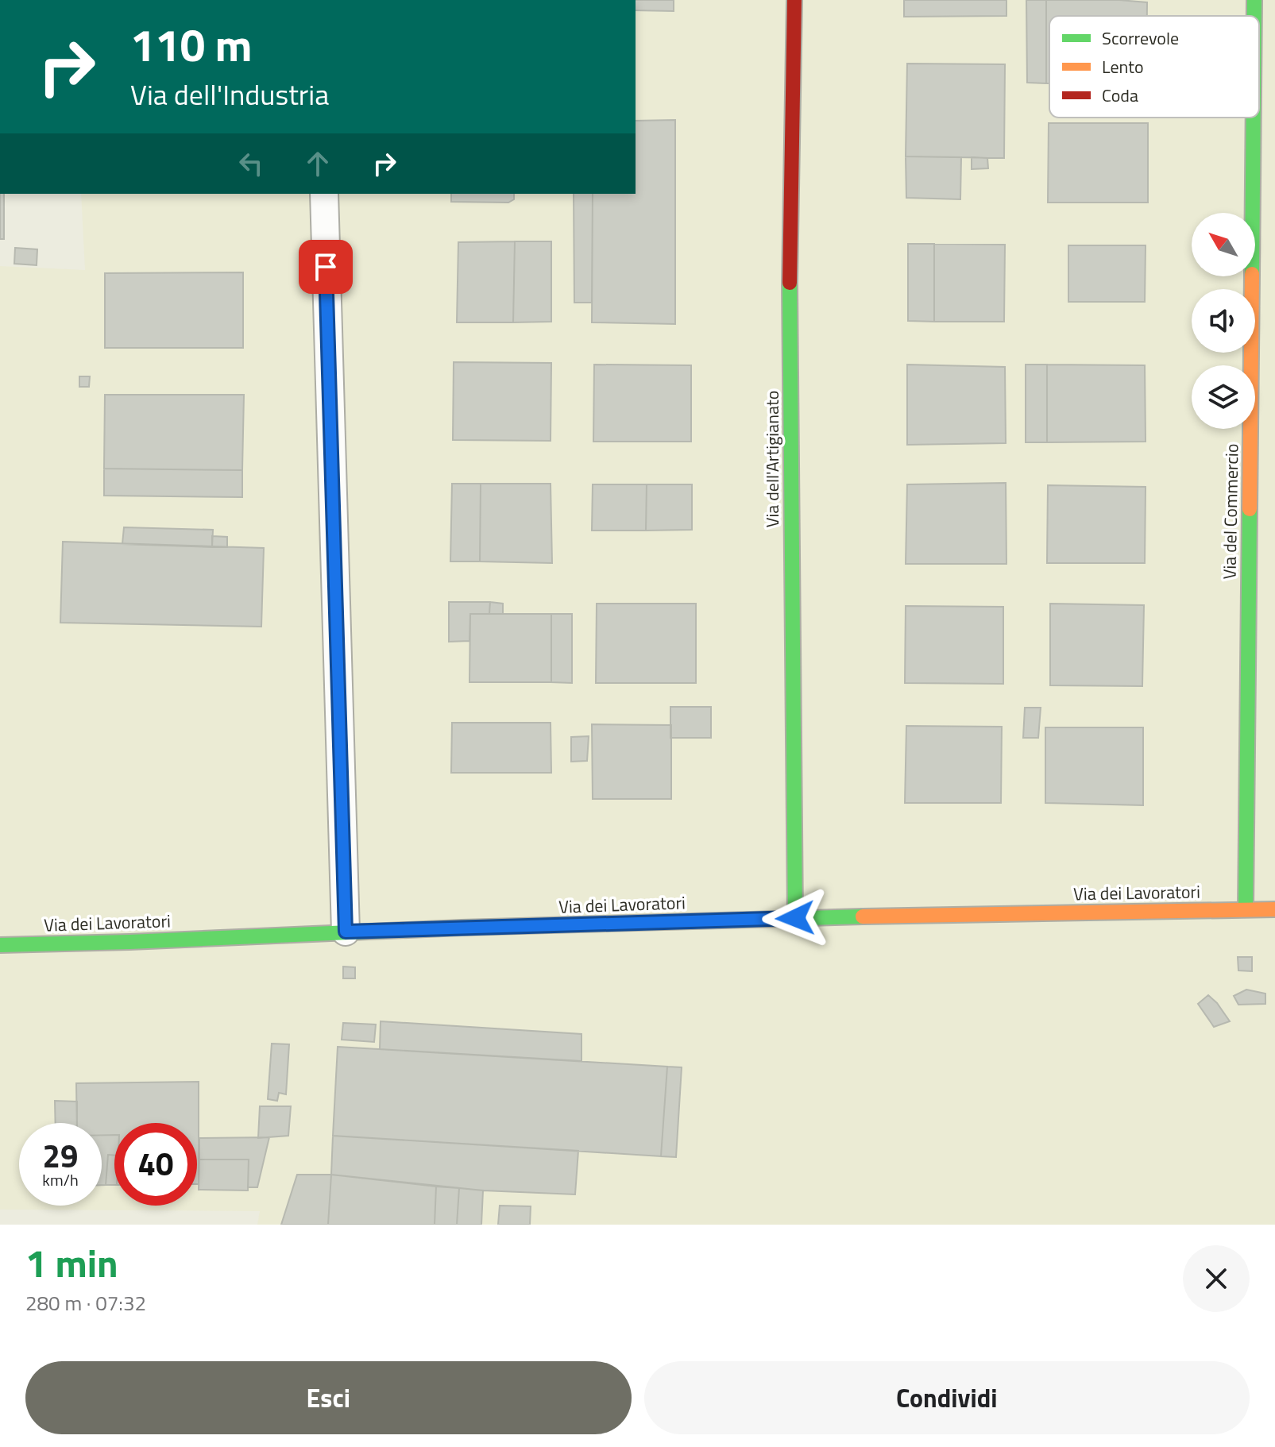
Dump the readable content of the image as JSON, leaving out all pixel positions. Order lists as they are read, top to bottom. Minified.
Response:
{"streets":{"street":["Via dell'Artigianato","Via del Commercio","Via dei Lavoratori"]},"crossings":[["Via dell'Artigianato","Via dei Lavoratori"],["Via del Commercio","Via dei Lavoratori"]],"legend":["Scorrevole","Lento","Coda"],"north":"top left","page":{"turn":["110 m","Via dell'Industria"],"speed":"29 km/h","limit":"40","heading":["1 min","280 m · 07:32"],"buttons":["Esci","Condividi"]}}
